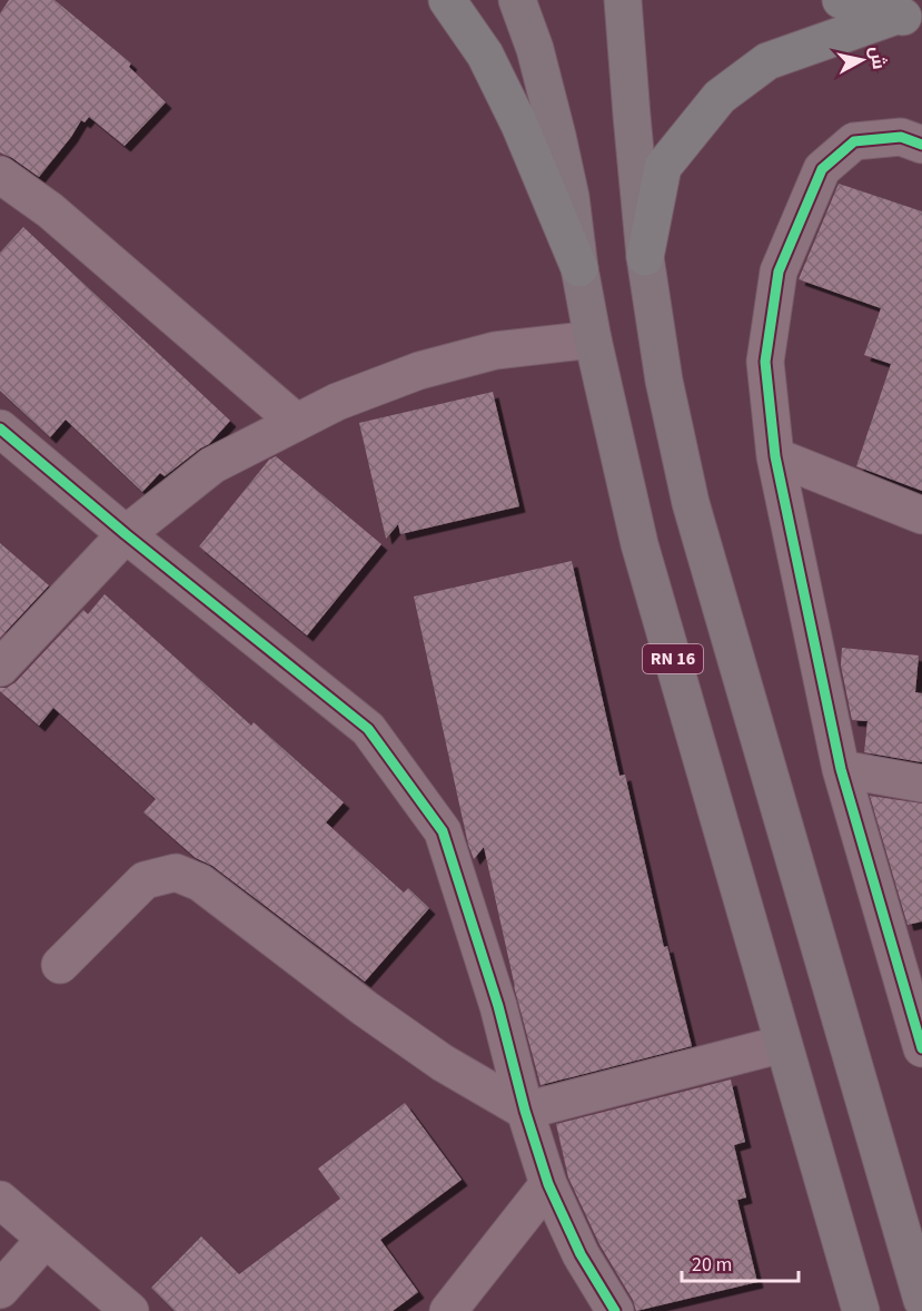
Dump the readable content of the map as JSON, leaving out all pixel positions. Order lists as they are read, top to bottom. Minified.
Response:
{"streets":{"main road":["RN 16"]},"scale_bar":"20 m","north":"right"}
